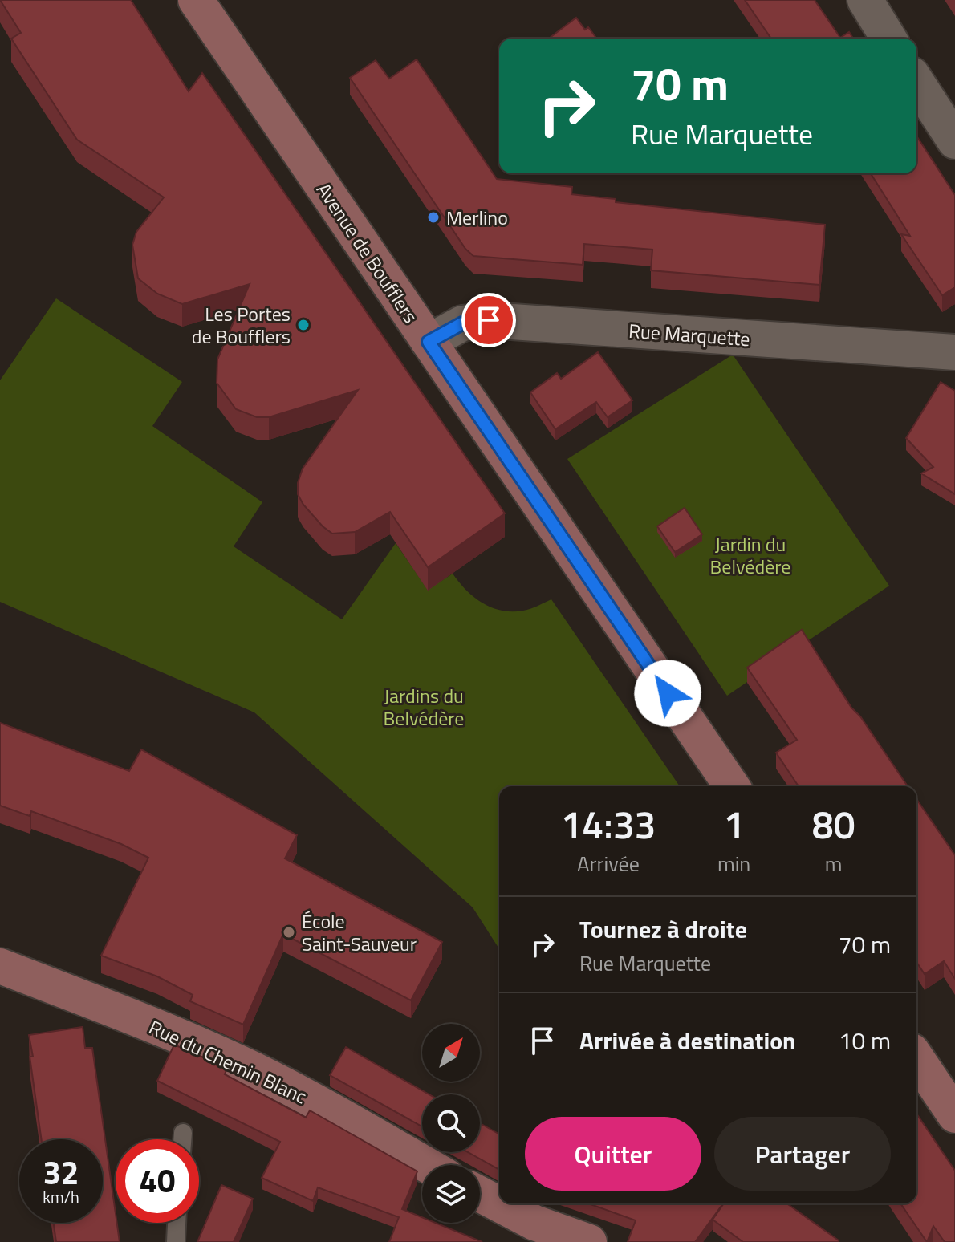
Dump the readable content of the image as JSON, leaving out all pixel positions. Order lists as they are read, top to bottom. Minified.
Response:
{"streets":{"street":["Avenue de Boufflers","Rue Marquette","Rue du Chemin Blanc"]},"crossings":[["Avenue de Boufflers","Rue Marquette"]],"parks":["Jardin du Belvédère","Jardins du Belvédère"],"places":["Merlino","Les Portes de Boufflers","École Saint-Sauveur"],"north":"top right","page":{"turn":["70 m","Rue Marquette"],"eta":["14:33","Arrivée","1","min","80","m"],"list":[{"name":"Tournez à droite","note":"Rue Marquette","value":"70 m"},{"name":"Arrivée à destination","value":"10 m"}],"buttons":["Quitter","Partager"],"speed":"32 km/h","limit":"40"}}
